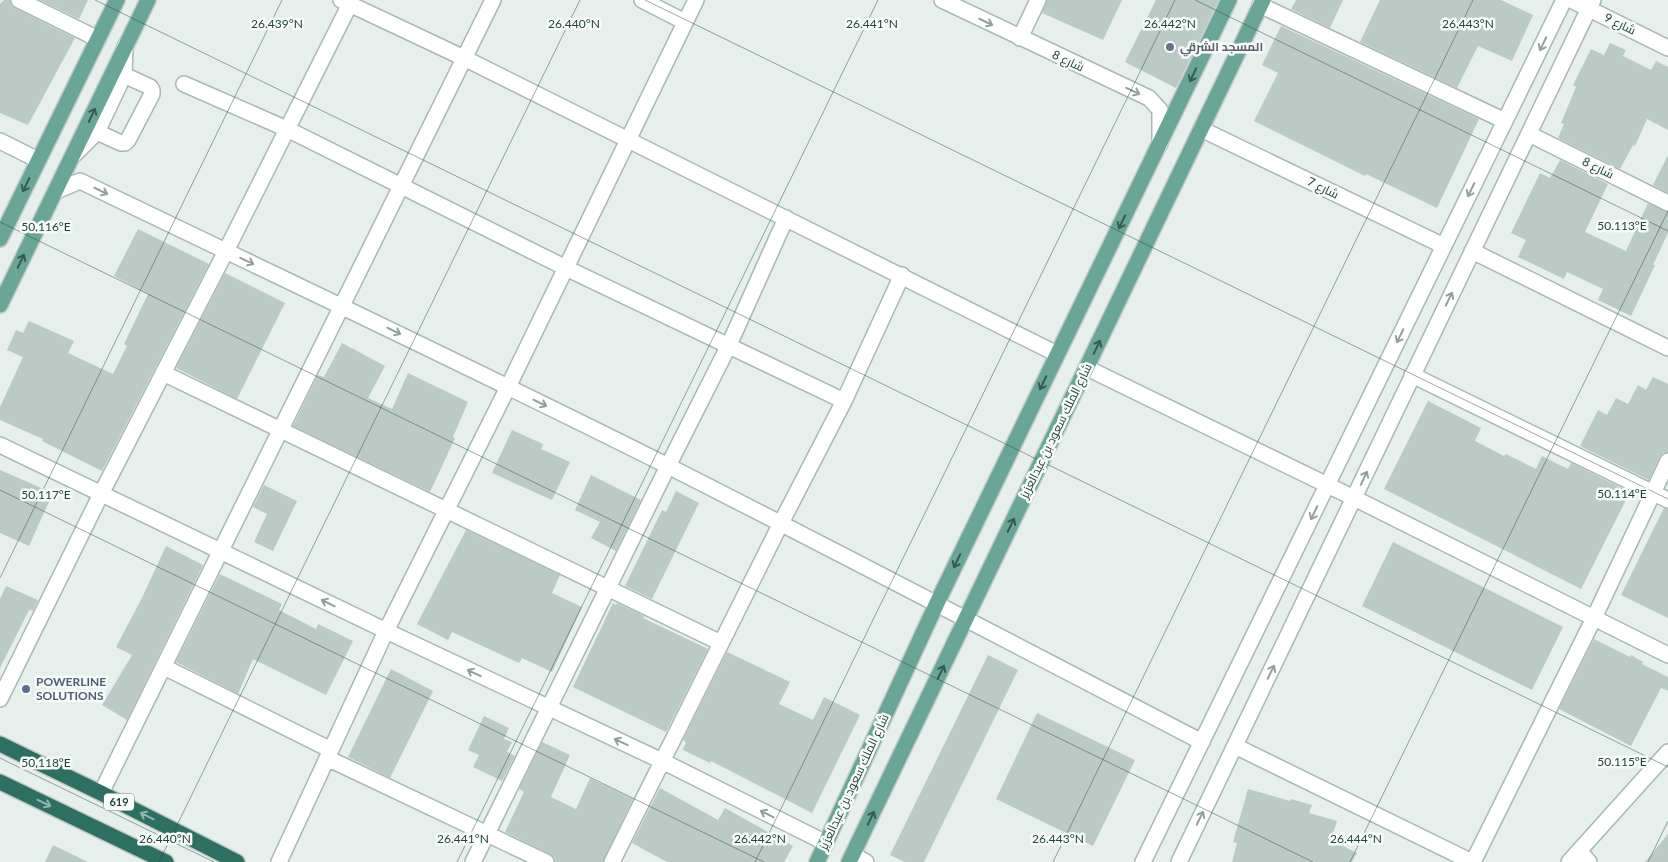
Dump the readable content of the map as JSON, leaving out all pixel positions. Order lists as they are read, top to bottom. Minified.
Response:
{"streets":{"highway":["619"],"main road":["شارع الملك سعود بن عبدالعزيز"],"street":["شارع 9","شارع 8","شارع 7"]},"crossings":[["شارع 8","شارع الملك سعود بن عبدالعزيز"],["شارع 7","شارع الملك سعود بن عبدالعزيز"]],"one_way":["شارع 8"],"places":["المسجد الشرقي","POWERLINE SOLUTIONS"],"coordinates":["26.439°N","26.440°N","26.441°N","26.442°N","26.443°N","50.113°E","50.116°E","50.114°E","50.117°E","50.115°E","50.118°E","26.444°N"]}
